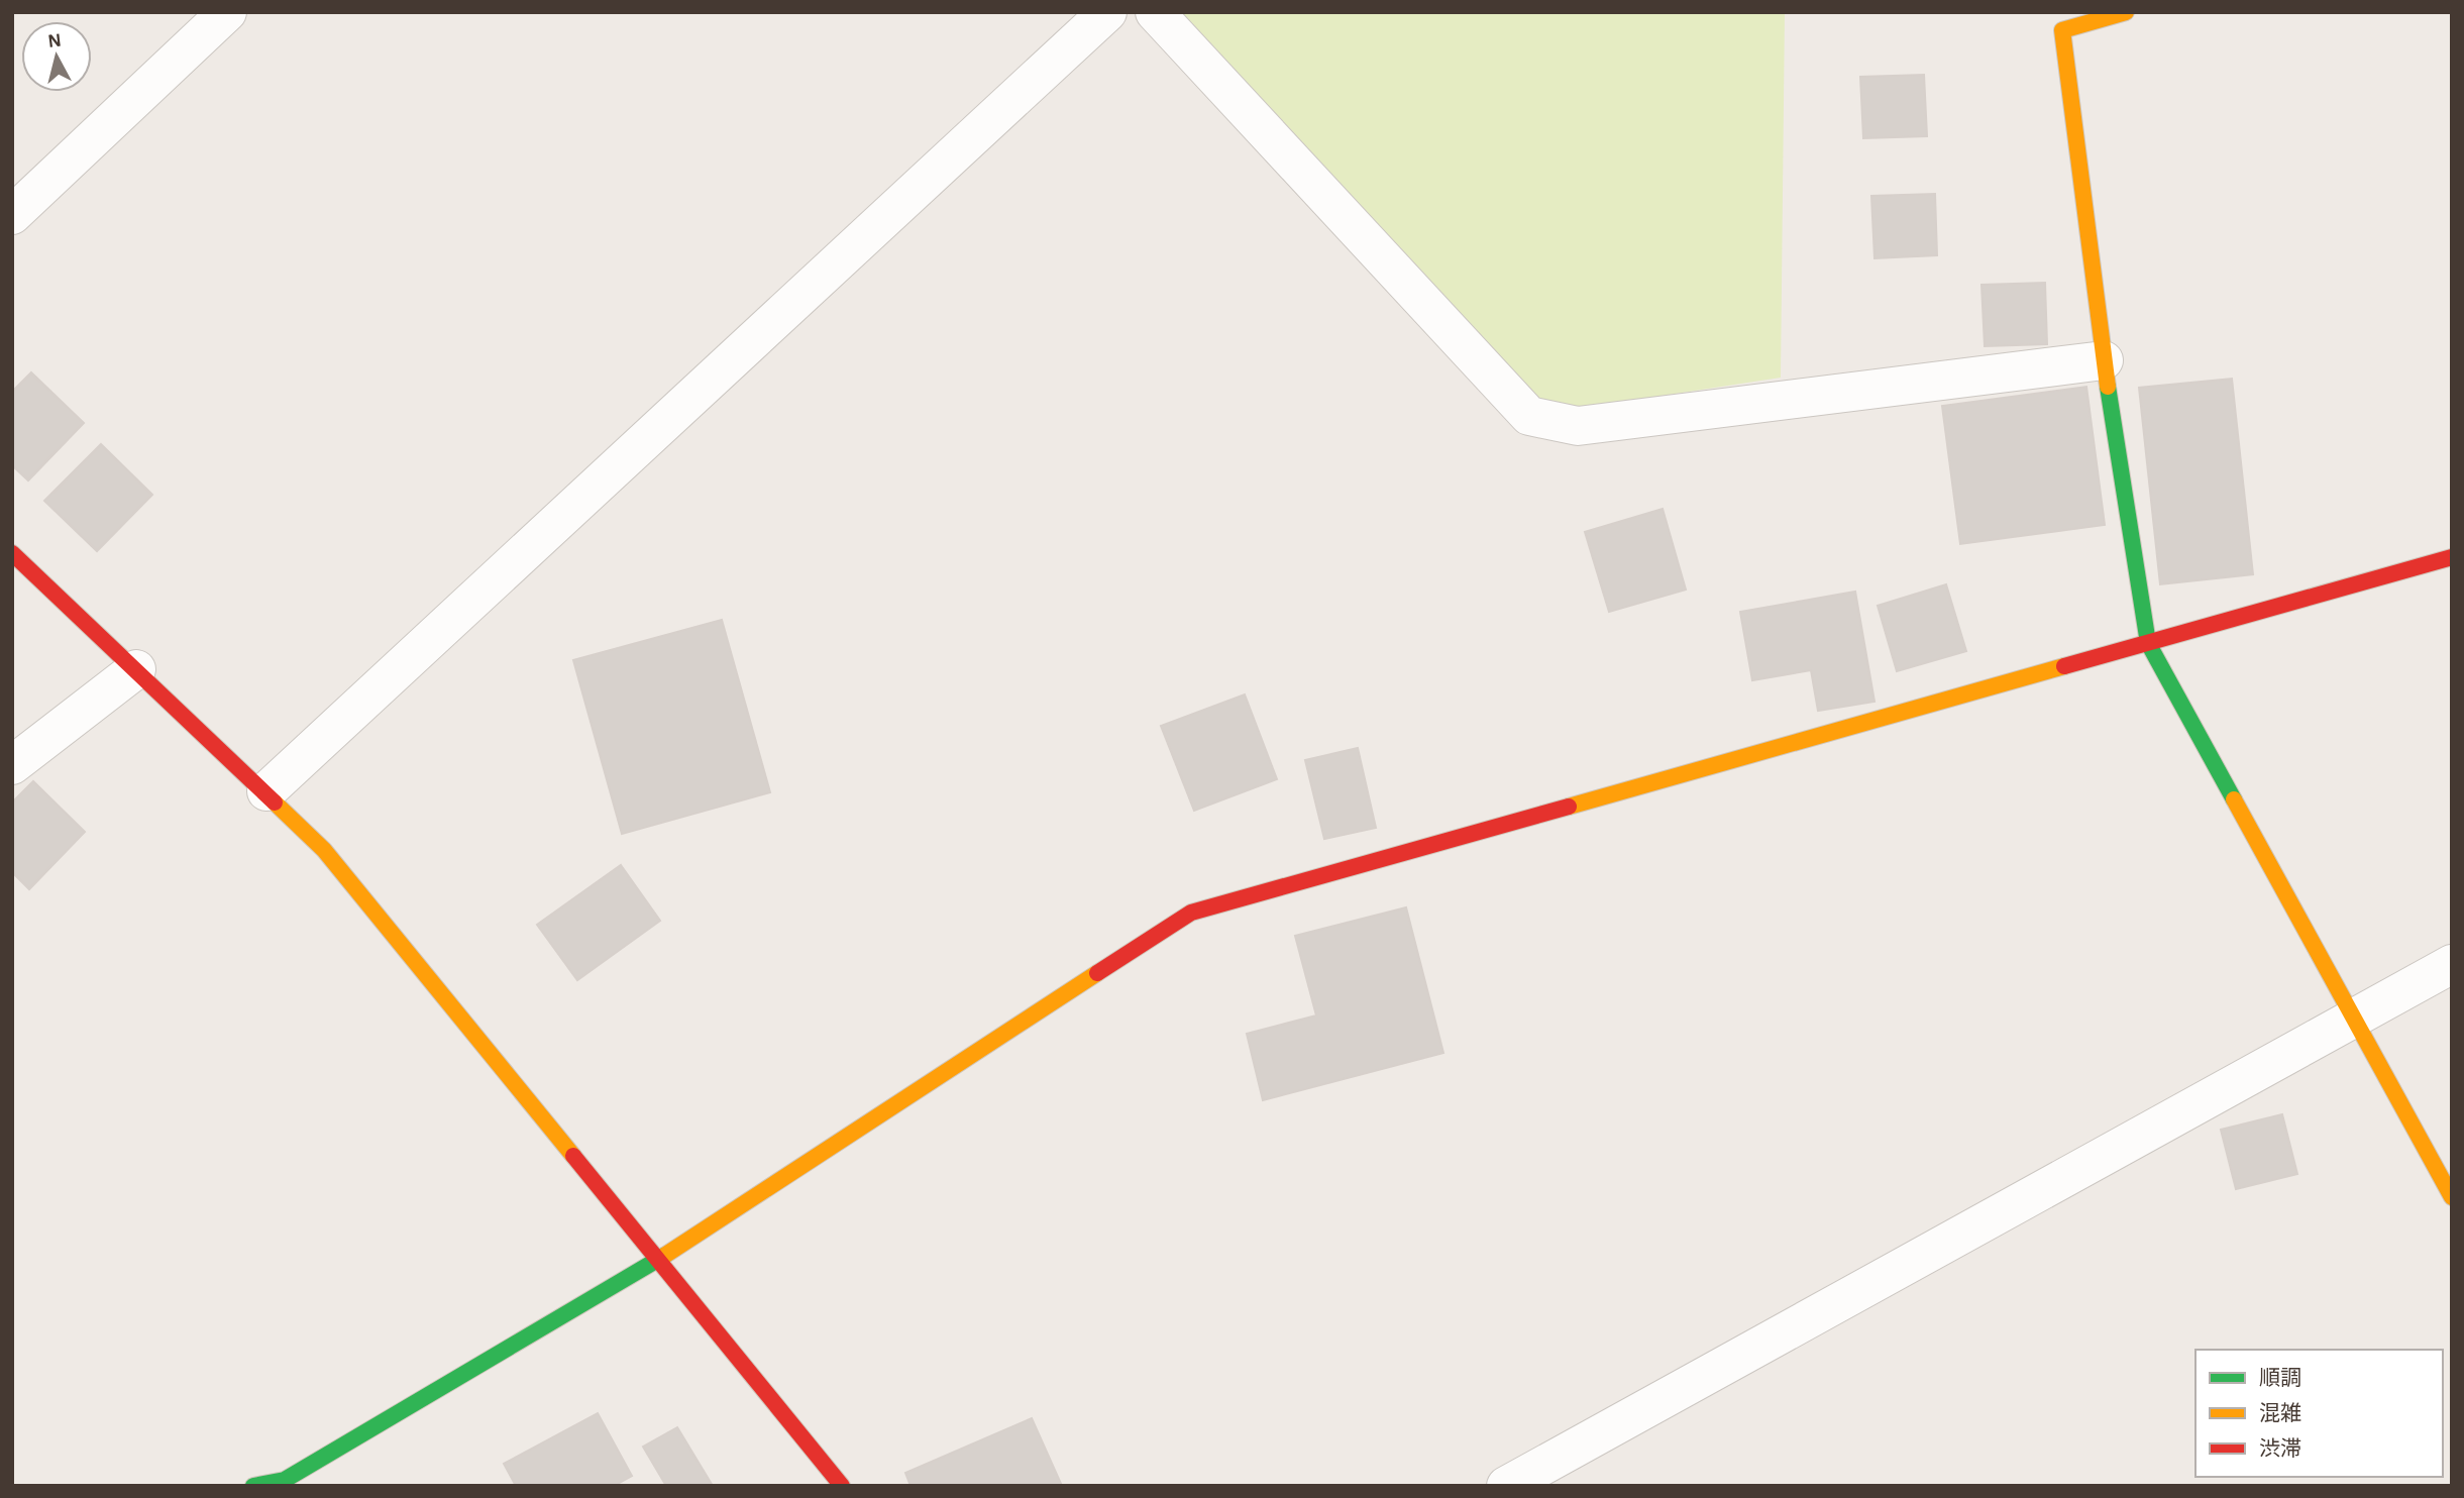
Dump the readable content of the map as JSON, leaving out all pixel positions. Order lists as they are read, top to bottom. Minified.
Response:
{"legend":["順調","混雑","渋滞"],"north":"top"}
